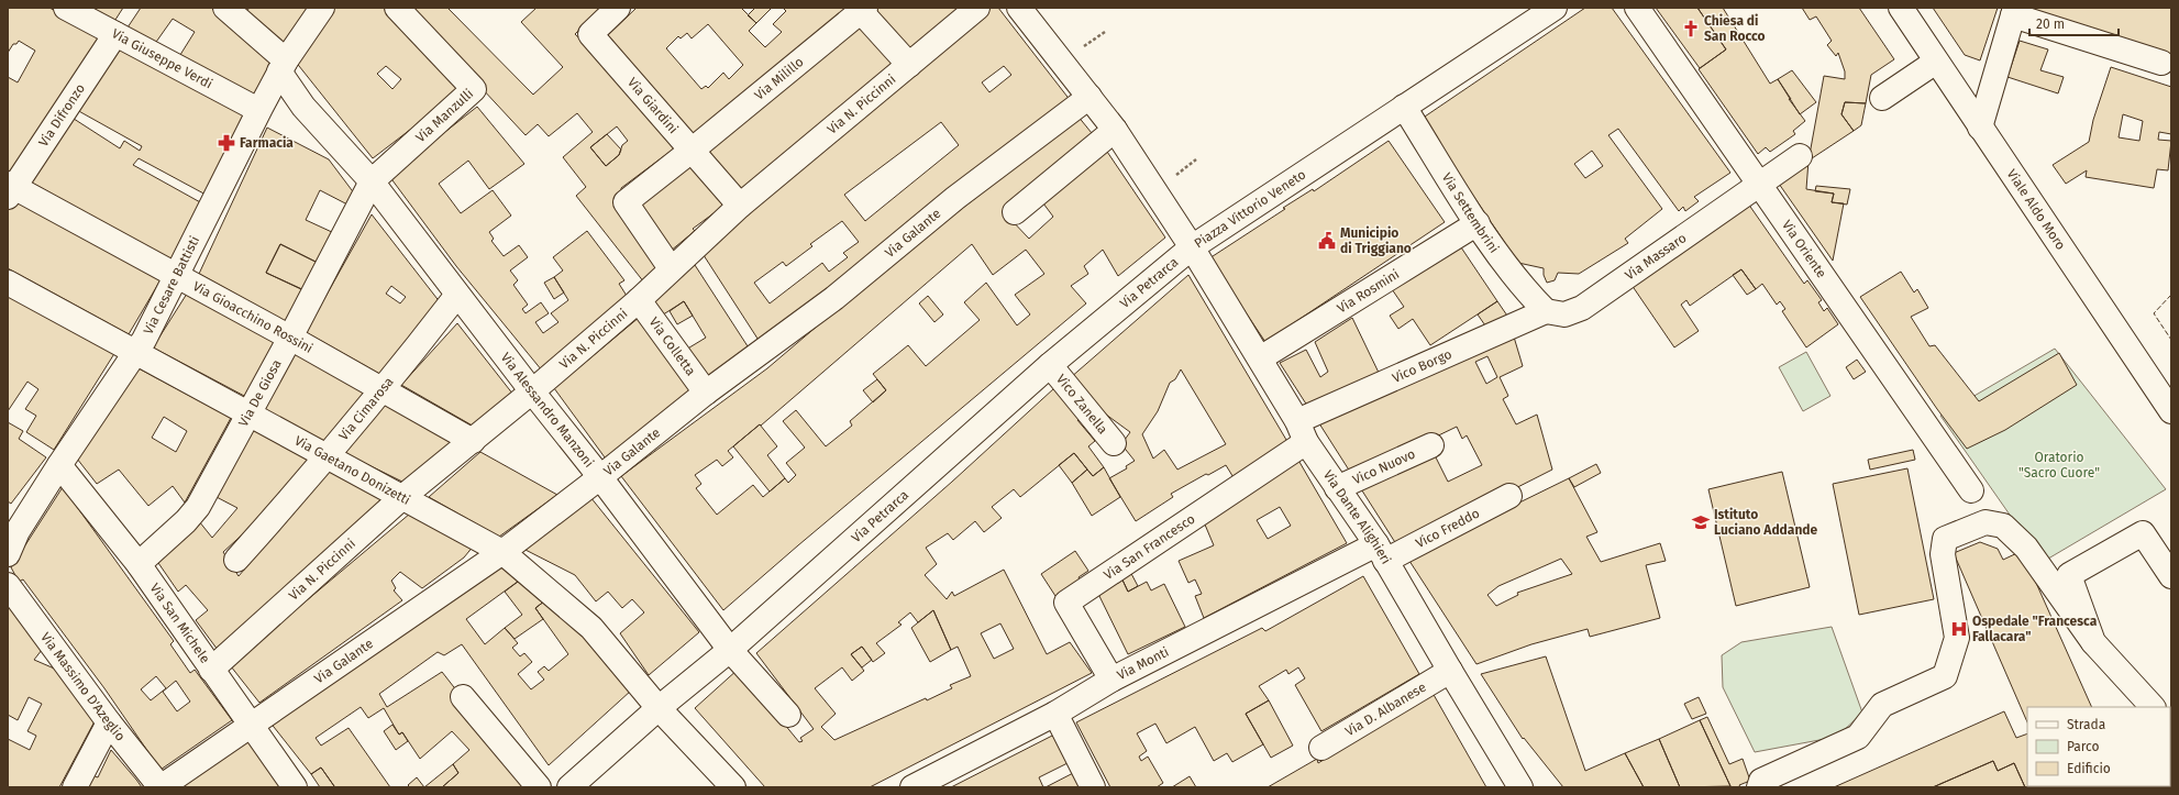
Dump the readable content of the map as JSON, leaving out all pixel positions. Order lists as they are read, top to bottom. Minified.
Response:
{"streets":{"street":["Via Giuseppe Verdi","Via Milillo","Via N. Piccinni","Via Giardini","Via Difronzo","Via Manzulli","Piazza Vittorio Veneto","Viale Aldo Moro","Via Settembrini","Via Galante","Via Oriente","Via Massaro","Via Petrarca","Via Cesare Battisti","Via Rosmini","Via Gioacchino Rossini","Via Colletta","Vico Borgo","Via De Giosa","Vico Zanella","Via Cimarosa","Via Alessandro Manzoni","Vico Nuovo","Via Gaetano Donizetti","Via Dante Alighieri","Vico Freddo","Via San Francesco","Via San Michele","Via Monti","Via Massimo D'Azeglio","Via D. Albanese"]},"crossings":[["Via Giuseppe Verdi","Via Difronzo"],["Via Giuseppe Verdi","Via Cesare Battisti"],["Via Milillo","Via N. Piccinni"],["Via Milillo","Via Giardini"],["Via N. Piccinni","Via Giardini"],["Via N. Piccinni","Via Gioacchino Rossini"],["Via N. Piccinni","Via Colletta"],["Via N. Piccinni","Via Alessandro Manzoni"],["Via N. Piccinni","Via Gaetano Donizetti"],["Via N. Piccinni","Via San Michele"],["Via Difronzo","Via Gioacchino Rossini"],["Via Manzulli","Via De Giosa"],["Via Manzulli","Via Alessandro Manzoni"],["Piazza Vittorio Veneto","Via Settembrini"],["Piazza Vittorio Veneto","Via Galante"],["Piazza Vittorio Veneto","Via Petrarca"],["Piazza Vittorio Veneto","Via Dante Alighieri"],["Via Settembrini","Via Massaro"],["Via Settembrini","Via Rosmini"],["Via Settembrini","Vico Borgo"],["Via Galante","Via Colletta"],["Via Galante","Via Alessandro Manzoni"],["Via Galante","Via Gaetano Donizetti"],["Via Galante","Via San Michele"],["Via Galante","Via Massimo D'Azeglio"],["Via Oriente","Via Massaro"],["Via Massaro","Vico Borgo"],["Via Petrarca","Vico Zanella"],["Via Petrarca","Via Alessandro Manzoni"],["Via Petrarca","Via Gaetano Donizetti"],["Via Petrarca","Via Dante Alighieri"],["Via Cesare Battisti","Via Gioacchino Rossini"],["Via Cesare Battisti","Via Alessandro Manzoni"],["Via Cesare Battisti","Via Gaetano Donizetti"],["Via Cesare Battisti","Via San Michele"],["Via Rosmini","Via Dante Alighieri"],["Via Gioacchino Rossini","Via De Giosa"],["Via Gioacchino Rossini","Via Cimarosa"],["Vico Borgo","Via Dante Alighieri"],["Vico Borgo","Via San Francesco"],["Via De Giosa","Via Alessandro Manzoni"],["Via De Giosa","Via Gaetano Donizetti"],["Via De Giosa","Via San Michele"],["Via Cimarosa","Via Alessandro Manzoni"],["Via Cimarosa","Via Gaetano Donizetti"],["Vico Nuovo","Via Dante Alighieri"],["Via Dante Alighieri","Vico Freddo"],["Via Dante Alighieri","Via San Francesco"],["Via Dante Alighieri","Via Monti"],["Via Dante Alighieri","Via D. Albanese"],["Vico Freddo","Via Monti"],["Via San Francesco","Via Monti"]],"parks":["Oratorio \"Sacro Cuore\""],"places":{"church":["Chiesa di San Rocco"],"pharmacy":["Farmacia"],"public building":["Municipio di Triggiano"],"school or university":["Istituto Luciano Addande"],"hospital":["Ospedale \"Francesca Fallacara\""]},"legend":["Strada","Parco","Edificio"],"scale_bar":"20 m"}
